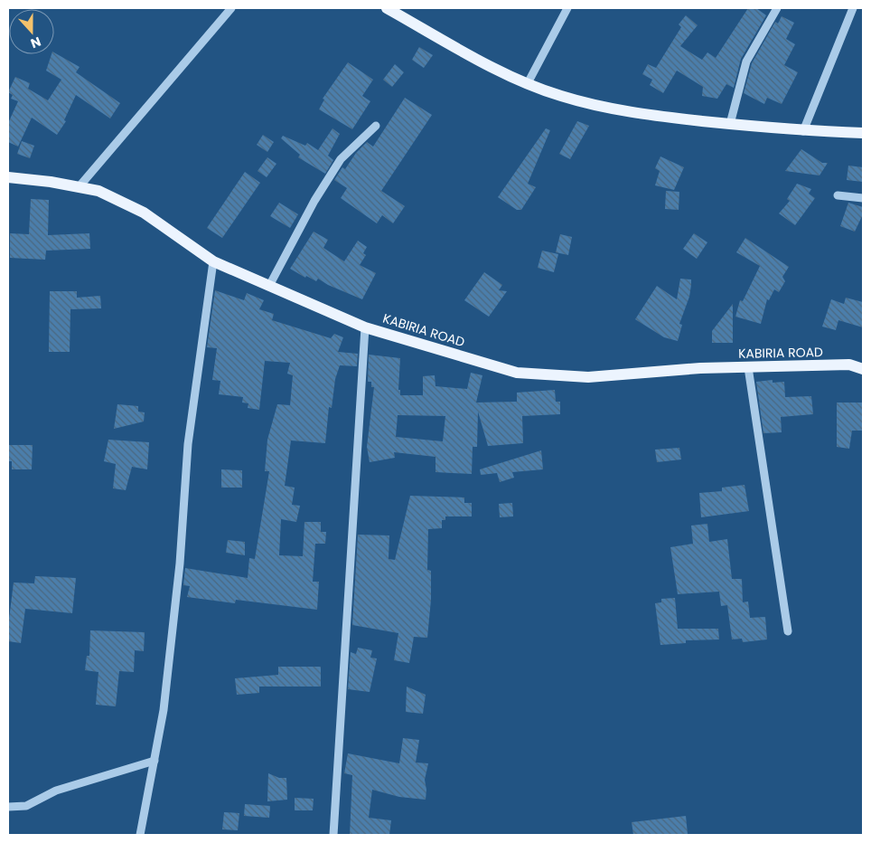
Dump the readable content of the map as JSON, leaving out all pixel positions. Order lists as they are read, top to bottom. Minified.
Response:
{"streets":{"main road":["KABIRIA ROAD"]},"north":"bottom"}
